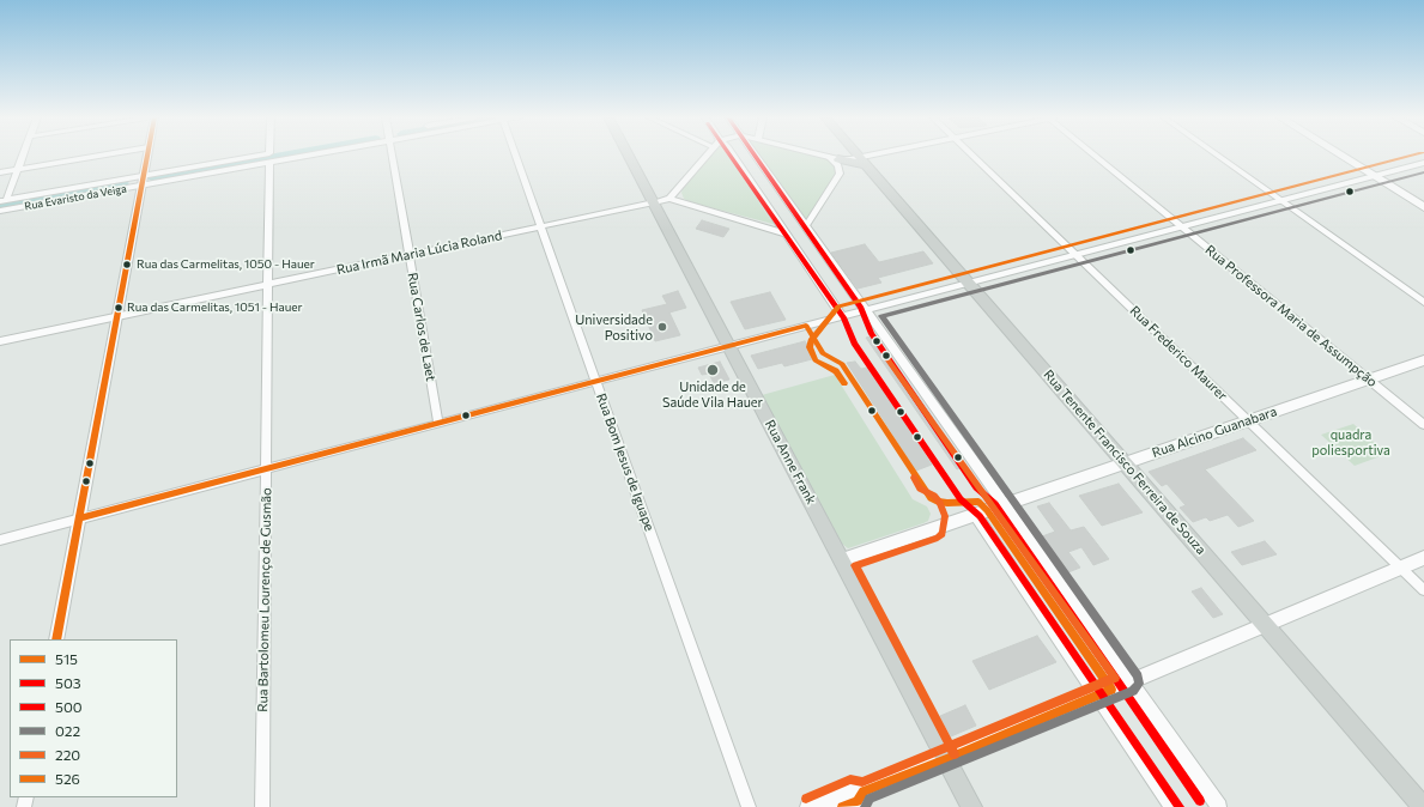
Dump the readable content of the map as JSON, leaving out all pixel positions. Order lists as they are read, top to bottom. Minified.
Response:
{"streets":{"main road":["Rua Alcino Guanabara","Rua Anne Frank","Rua Tenente Francisco Ferreira de Souza"],"street":["Rua Evaristo da Veiga","Rua Irmã Maria Lúcia Roland","Rua Professora Maria de Assumpção","Rua Carlos de Laet","Rua Frederico Maurer","Rua Bom Jesus de Iguape","Rua Bartolomeu Lourenço de Gusmão"]},"crossings":[["Rua Evaristo da Veiga","Rua Bartolomeu Lourenço de Gusmão"],["Rua Irmã Maria Lúcia Roland","Rua Carlos de Laet"],["Rua Irmã Maria Lúcia Roland","Rua Bom Jesus de Iguape"],["Rua Irmã Maria Lúcia Roland","Rua Anne Frank"],["Rua Irmã Maria Lúcia Roland","Rua Bartolomeu Lourenço de Gusmão"],["Rua Professora Maria de Assumpção","Rua Alcino Guanabara"],["Rua Frederico Maurer","Rua Alcino Guanabara"],["Rua Alcino Guanabara","Rua Anne Frank"],["Rua Alcino Guanabara","Rua Tenente Francisco Ferreira de Souza"]],"parks":["quadra poliesportiva"],"places":["Rua das Carmelitas, 1050 - Hauer","Rua das Carmelitas, 1051 - Hauer","Universidade Positivo","Unidade de Saúde Vila Hauer"],"lines":["transit line 515","transit line 503","transit line 500","transit line 526","transit line 022","transit line 220"],"legend":["515","503","500","022","220","526"]}
